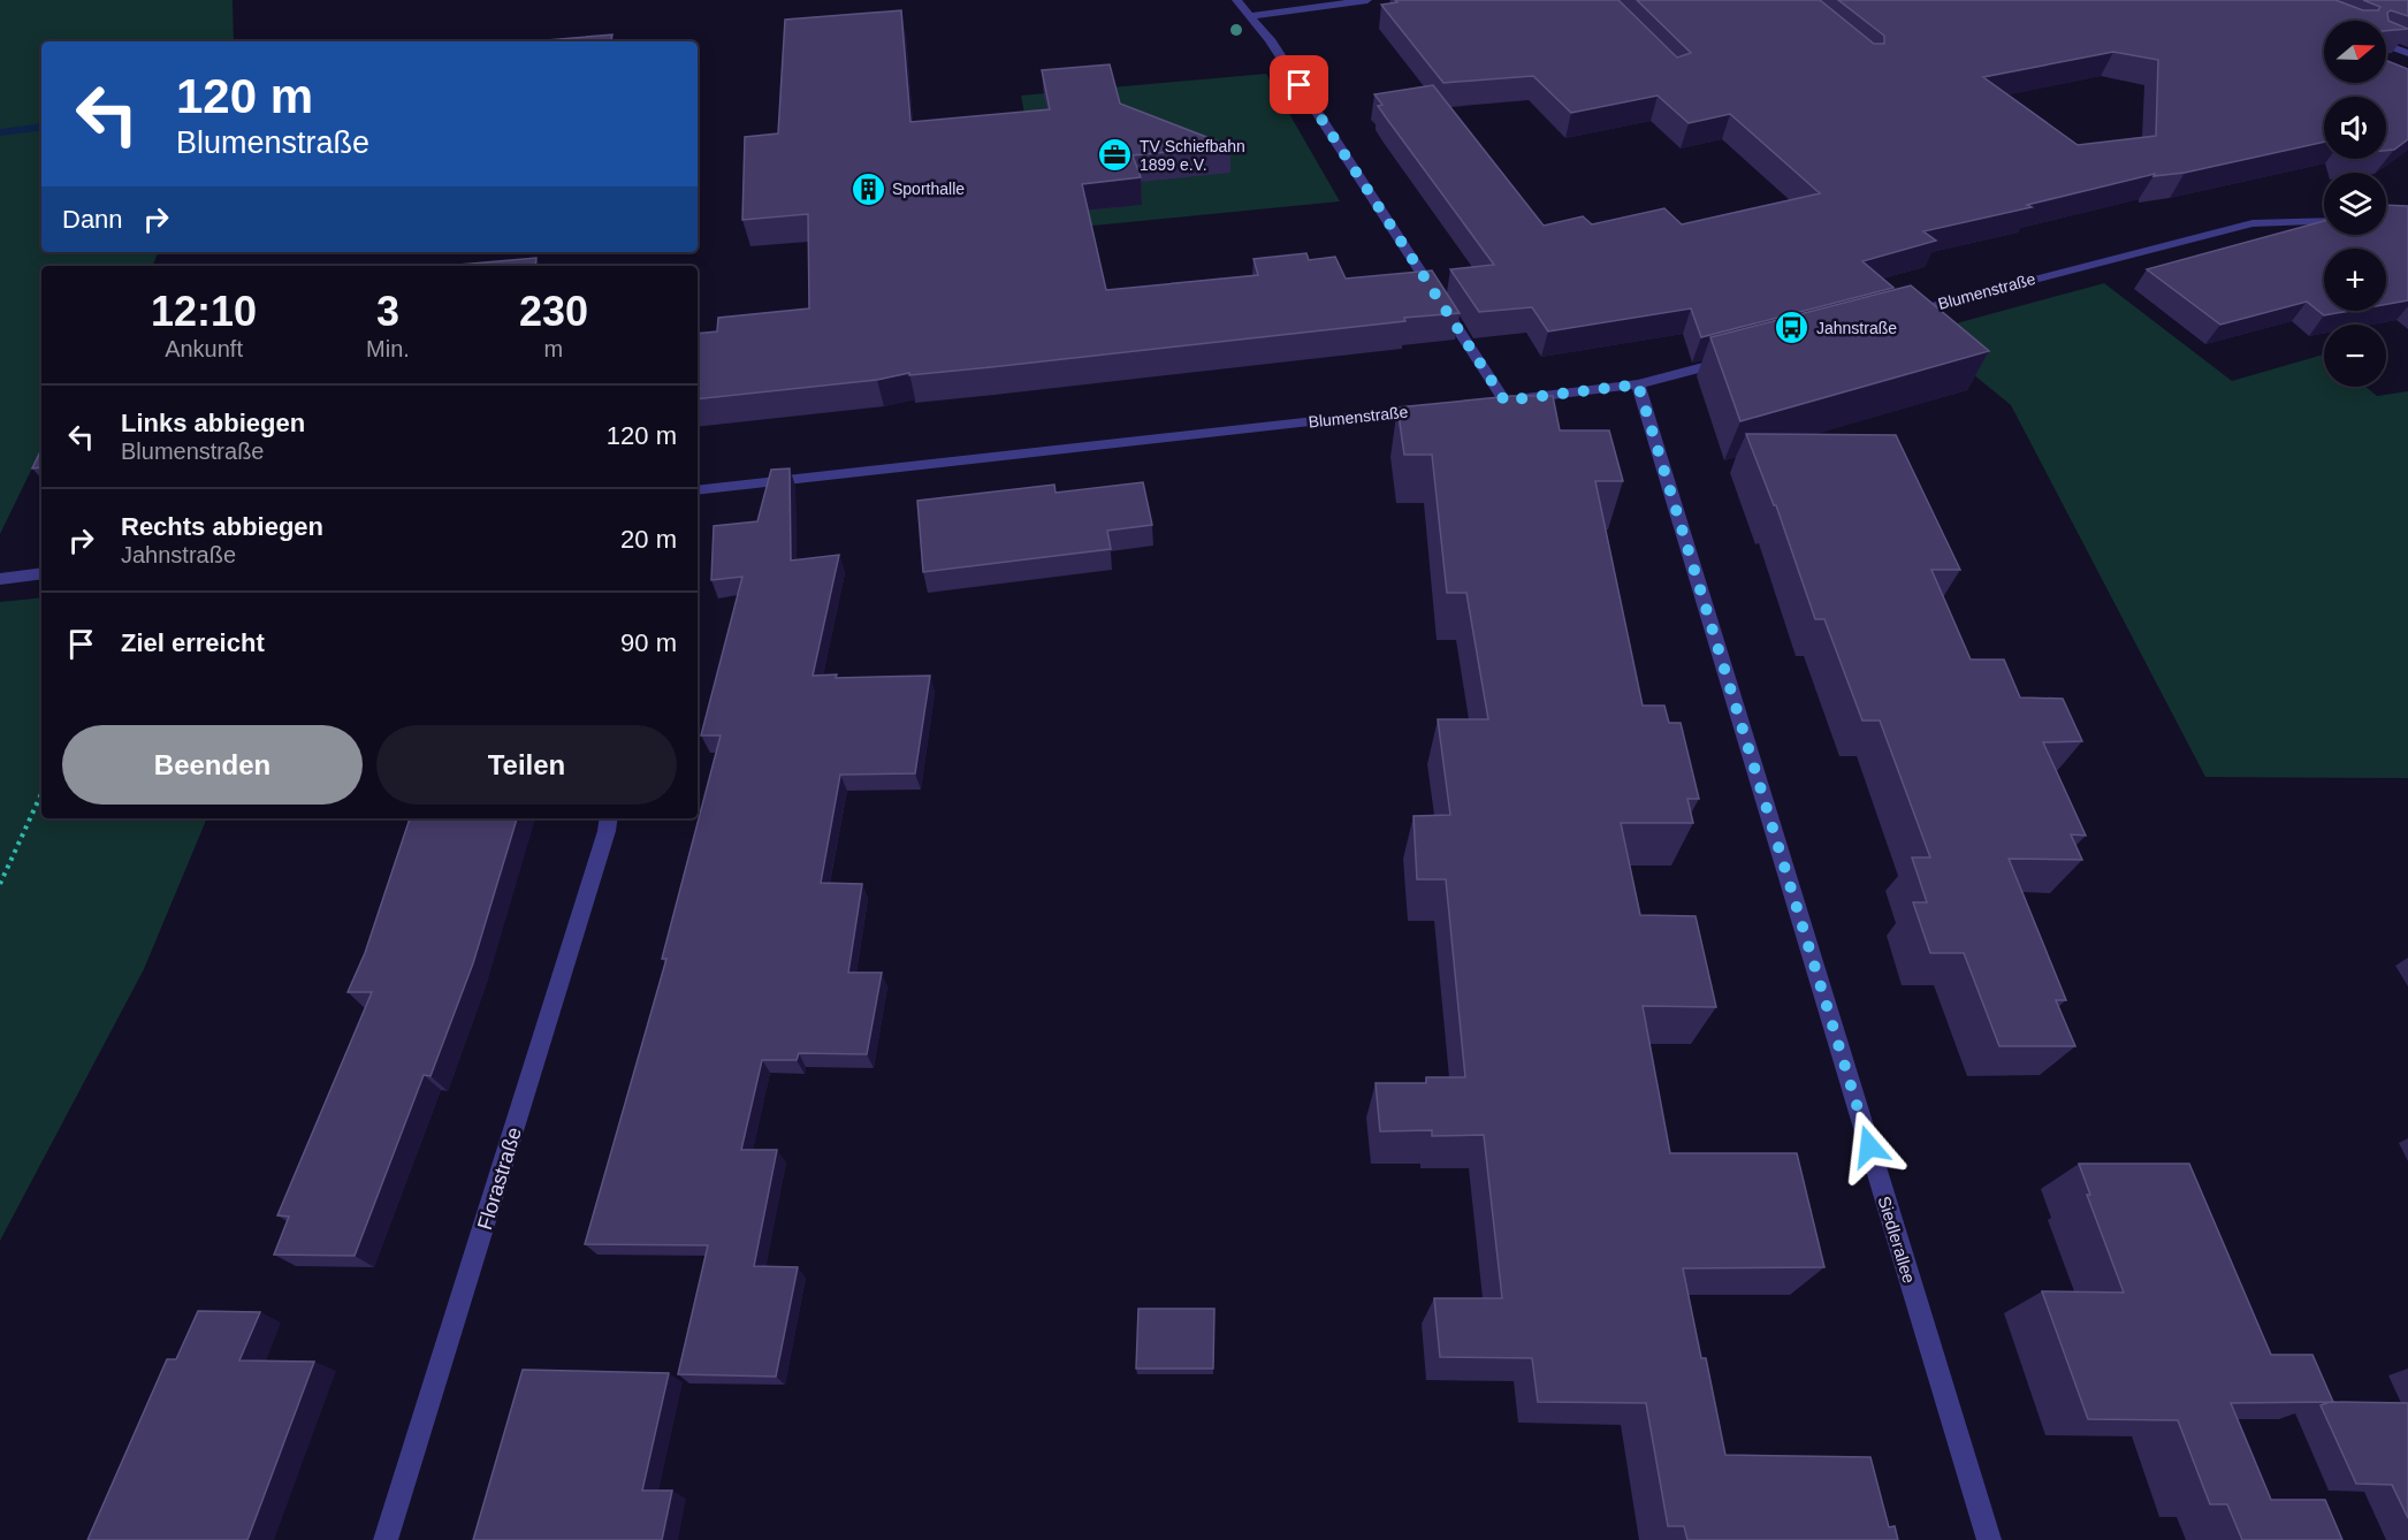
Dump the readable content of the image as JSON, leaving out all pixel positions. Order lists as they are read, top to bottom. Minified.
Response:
{"streets":{"street":["Blumenstraße","Florastraße","Siedlerallee"]},"places":{"office":["TV Schiefbahn 1899 e.V."],"building":["Sporthalle"],"bus stop":["Jahnstraße"]},"north":"right","page":{"map_buttons":["+","−"],"turn":["120 m","Blumenstraße"],"then":"Dann","eta":["12:10","Ankunft","3","Min.","230","m"],"list":[{"name":"Links abbiegen","note":"Blumenstraße","value":"120 m"},{"name":"Rechts abbiegen","note":"Jahnstraße","value":"20 m"},{"name":"Ziel erreicht","value":"90 m"}],"buttons":["Beenden","Teilen"]}}
